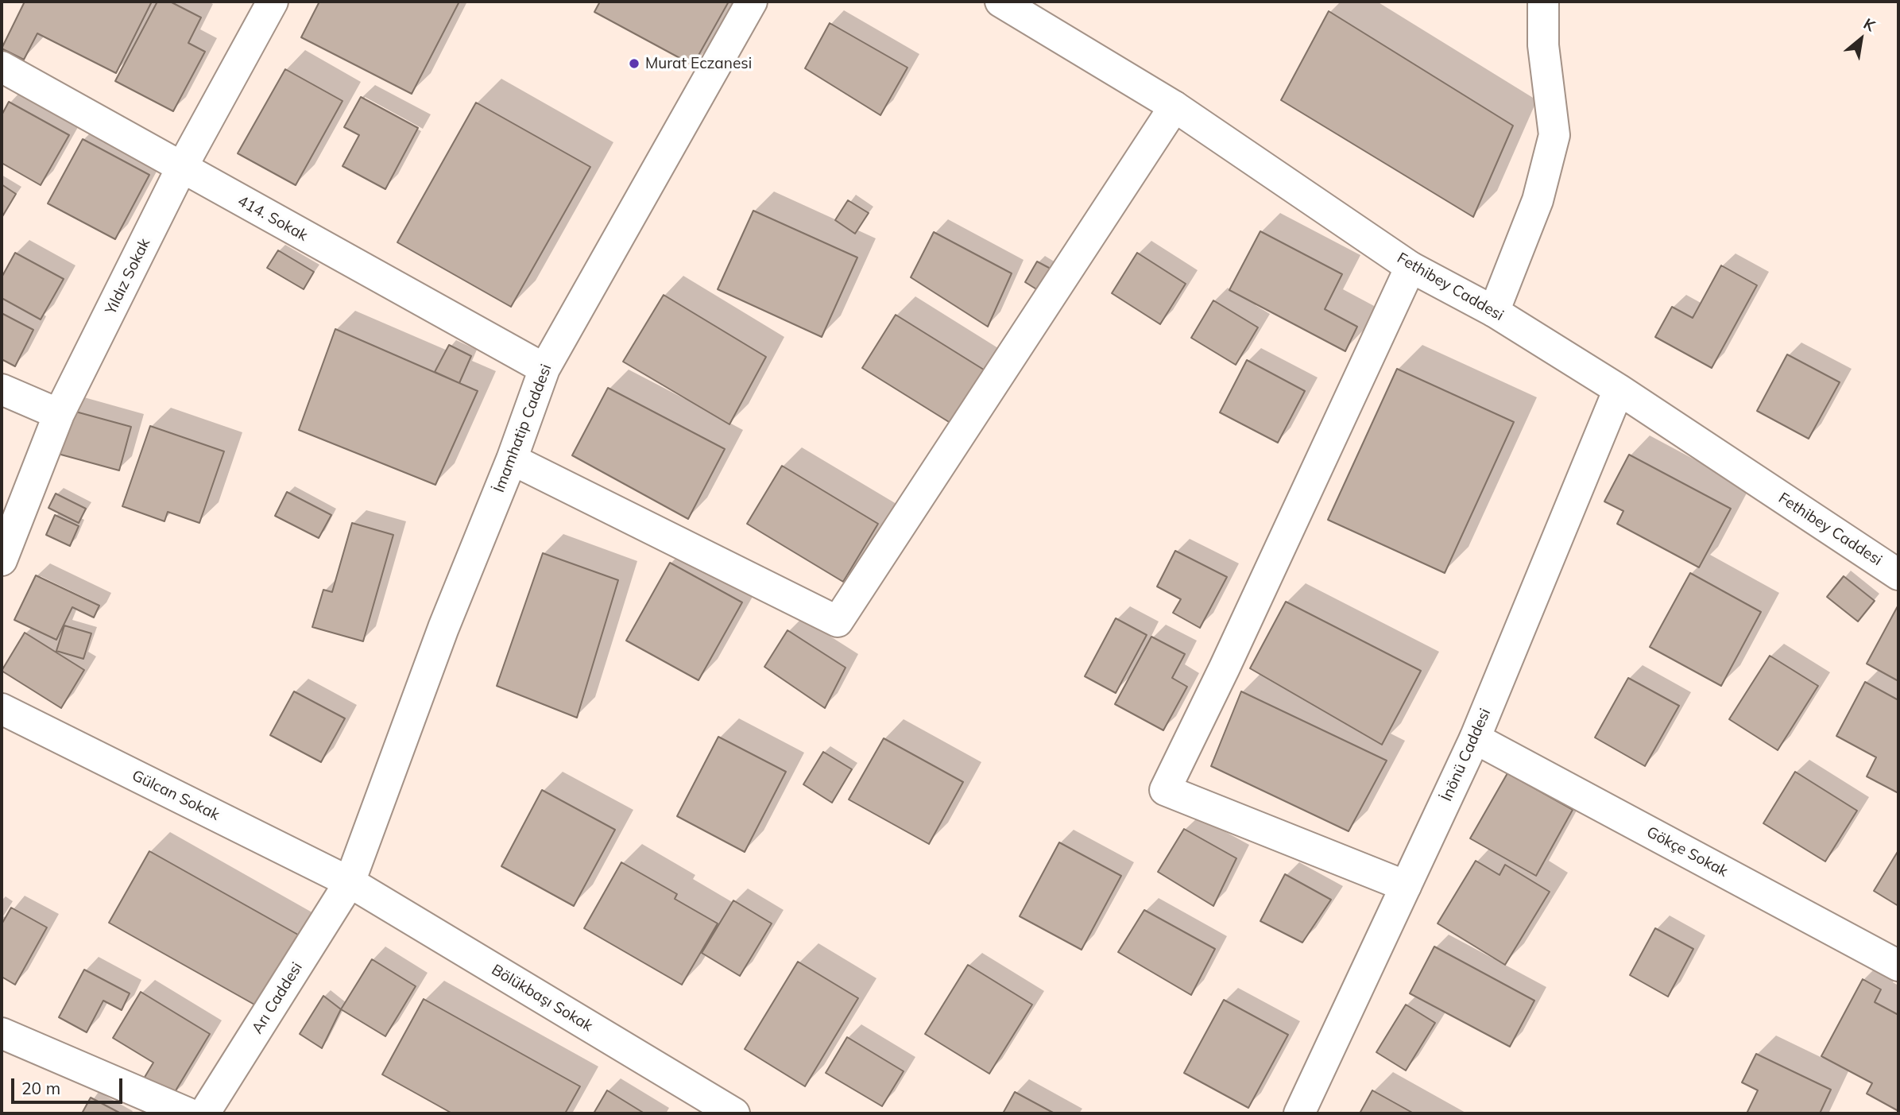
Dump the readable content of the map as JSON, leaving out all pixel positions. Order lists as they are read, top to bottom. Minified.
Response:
{"streets":{"street":["414. Sokak","Yıldız Sokak","Fethibey Caddesi","İmamhatip Caddesi","İnönü Caddesi","Gülcan Sokak","Gökçe Sokak","Arı Caddesi","Bölükbaşı Sokak"]},"crossings":[["414. Sokak","Yıldız Sokak"],["414. Sokak","İmamhatip Caddesi"],["Fethibey Caddesi","İnönü Caddesi"],["İmamhatip Caddesi","Gülcan Sokak"],["İmamhatip Caddesi","Arı Caddesi"],["İmamhatip Caddesi","Bölükbaşı Sokak"],["İnönü Caddesi","Gökçe Sokak"],["Gülcan Sokak","Arı Caddesi"],["Gülcan Sokak","Bölükbaşı Sokak"],["Arı Caddesi","Bölükbaşı Sokak"]],"places":["Murat Eczanesi"],"scale_bar":"20 m","north":"top right"}
